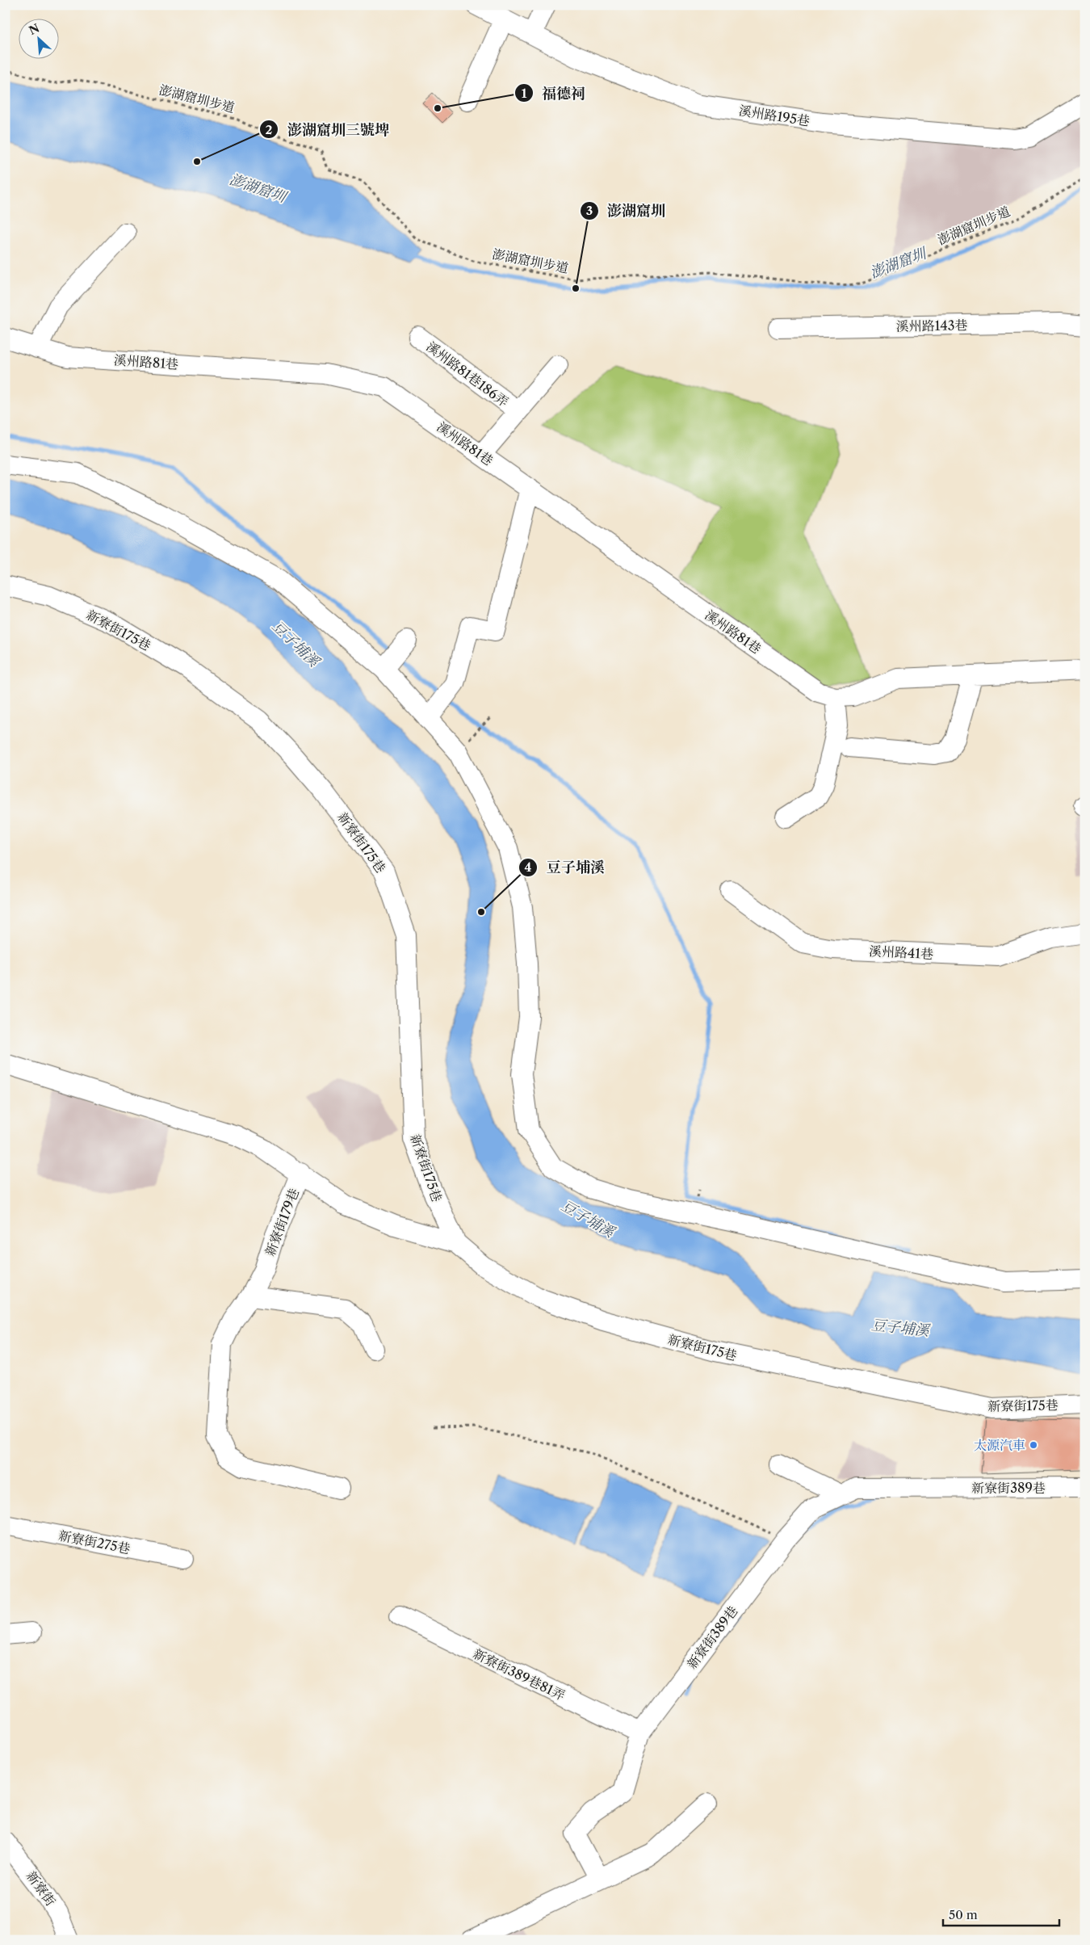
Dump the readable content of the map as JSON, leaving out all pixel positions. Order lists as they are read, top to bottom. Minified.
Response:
{"streets":{"street":["溪州路195巷","溪州路143巷","溪州路81巷","溪州路81巷186弄","新寮街175巷","溪州路41巷","新寮街179巷","新寮街389巷","新寮街275巷","新寮街389巷81弄","新寮街"],"path":["澎湖窟圳步道"]},"crossings":[["溪州路81巷","溪州路81巷186弄"],["新寮街389巷","新寮街389巷81弄"]],"water":["澎湖窟圳","豆子埔溪"],"places":["福德祠","澎湖窟圳三號埤","澎湖窟圳","豆子埔溪","太源汽車"],"scale_bar":"50 m","north":"top left"}
